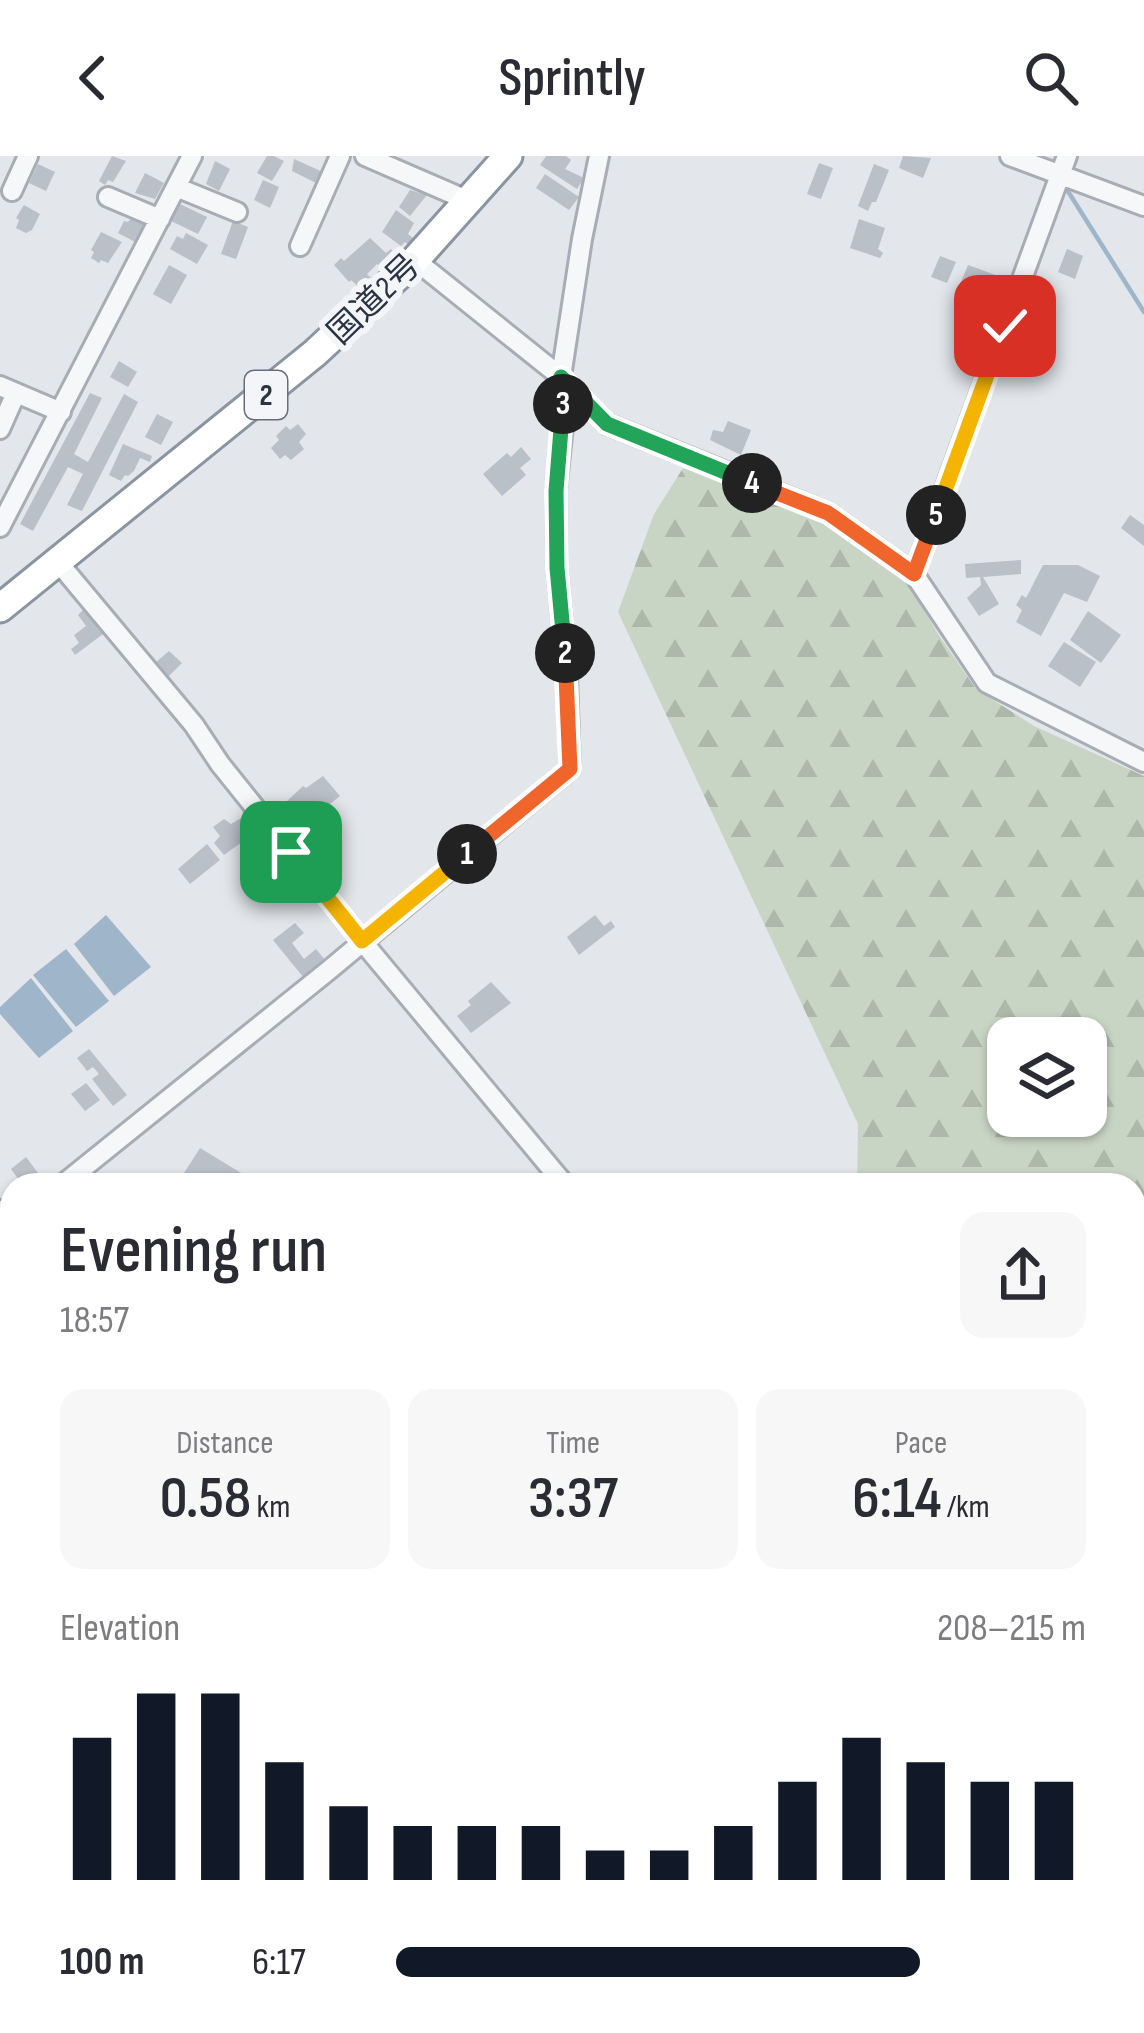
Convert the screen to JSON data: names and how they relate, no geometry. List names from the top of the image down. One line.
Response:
{"streets":{"highway":["国道2号","2"]},"page":{"header":"Sprintly","pins":["3","4","5","2","1"],"heading":["Evening run","18:57"],"stats":[["Distance","0.58 km"],["Time","3:37"],["Pace","6:14 /km"]],"chart":["Elevation","208–215 m"],"list":[{"name":"100 m","note":"6:17"}]}}
